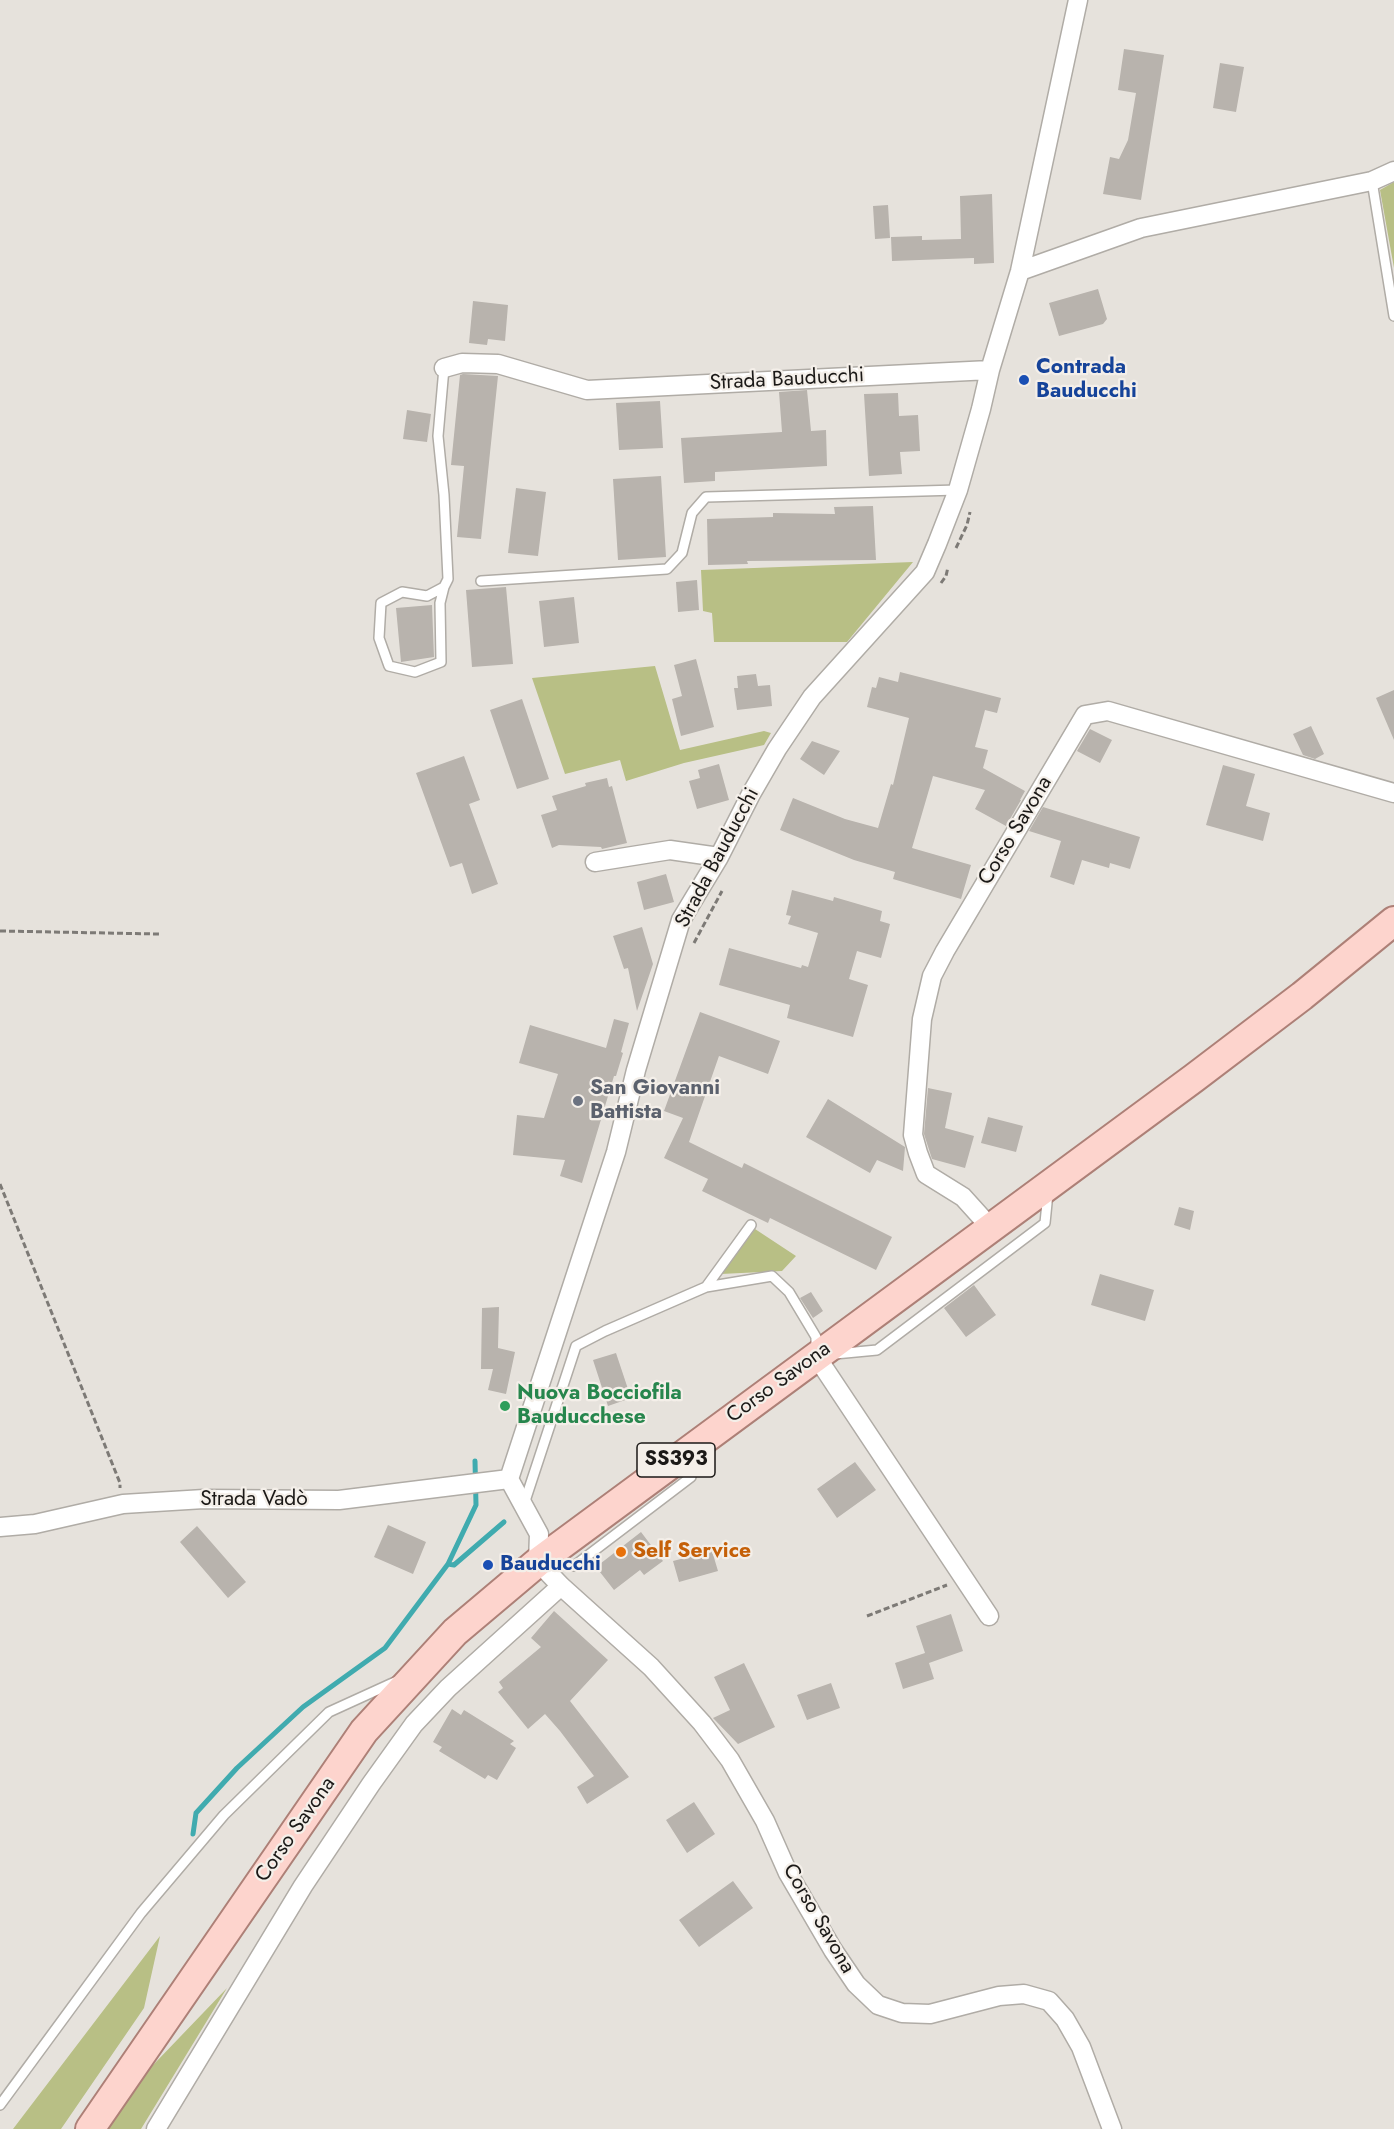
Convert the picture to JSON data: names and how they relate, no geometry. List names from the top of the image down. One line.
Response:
{"streets":{"main road":["Corso Savona","SS393"],"street":["Strada Bauducchi","Strada Vadò"]},"crossings":[["Strada Bauducchi","Strada Vadò"]],"places":["Contrada Bauducchi","San Giovanni Battista","Nuova Bocciofila Bauducchese","Self Service","Bauducchi"]}
